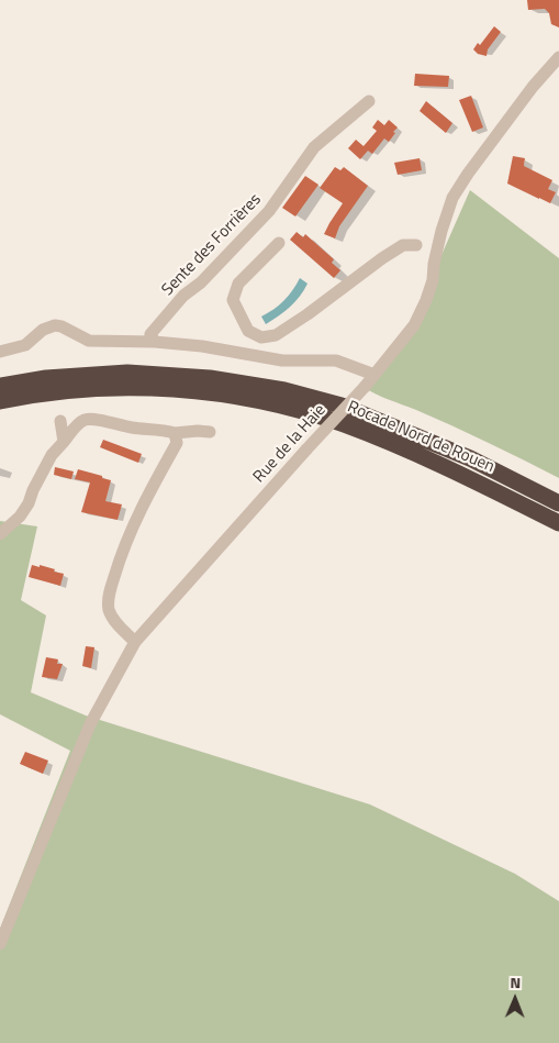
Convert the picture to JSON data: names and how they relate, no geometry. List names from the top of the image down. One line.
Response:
{"streets":{"highway":["Rocade Nord de Rouen"],"street":["Sente des Forrières","Rue de la Haie"]},"north":"top"}
